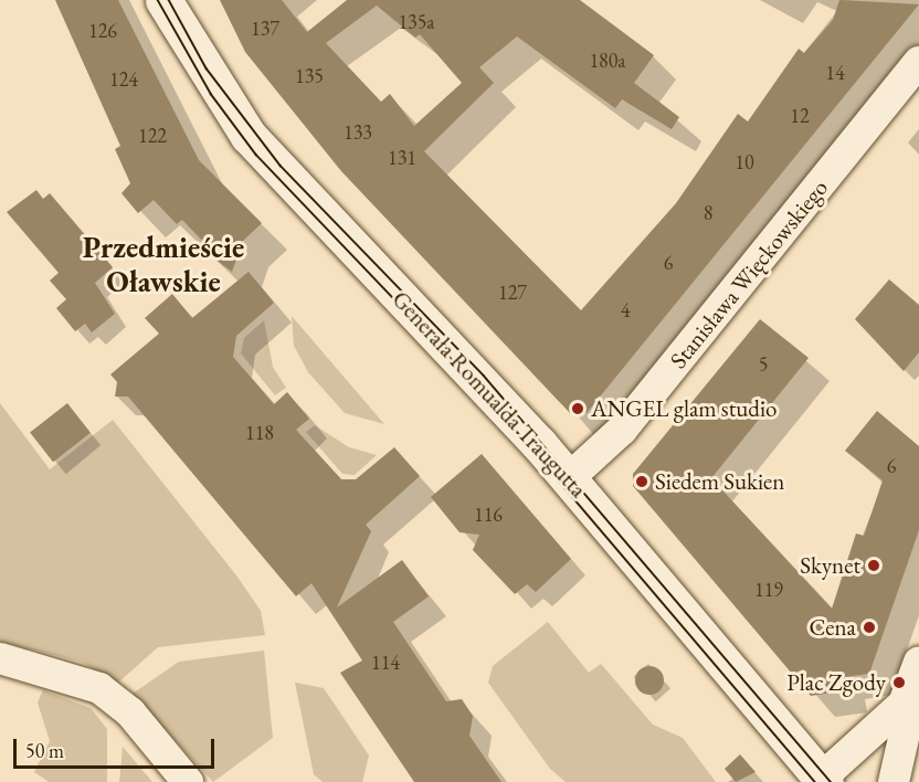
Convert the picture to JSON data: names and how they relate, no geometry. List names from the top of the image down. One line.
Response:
{"streets":{"main road":["Generała Romualda Traugutta"],"street":["Stanisława Więckowskiego"]},"crossings":[["Stanisława Więckowskiego","Generała Romualda Traugutta"]],"districts":["Przedmieście Oławskie"],"places":["ANGEL glam studio","Siedem Sukien","Skynet","Cena","Plac Zgody"],"house_numbers":["135a","137","126","180a","14","135","124","12","133","122","131","10","8","6","127","4","5","118","6","116","119","114"],"scale_bar":"50 m"}
